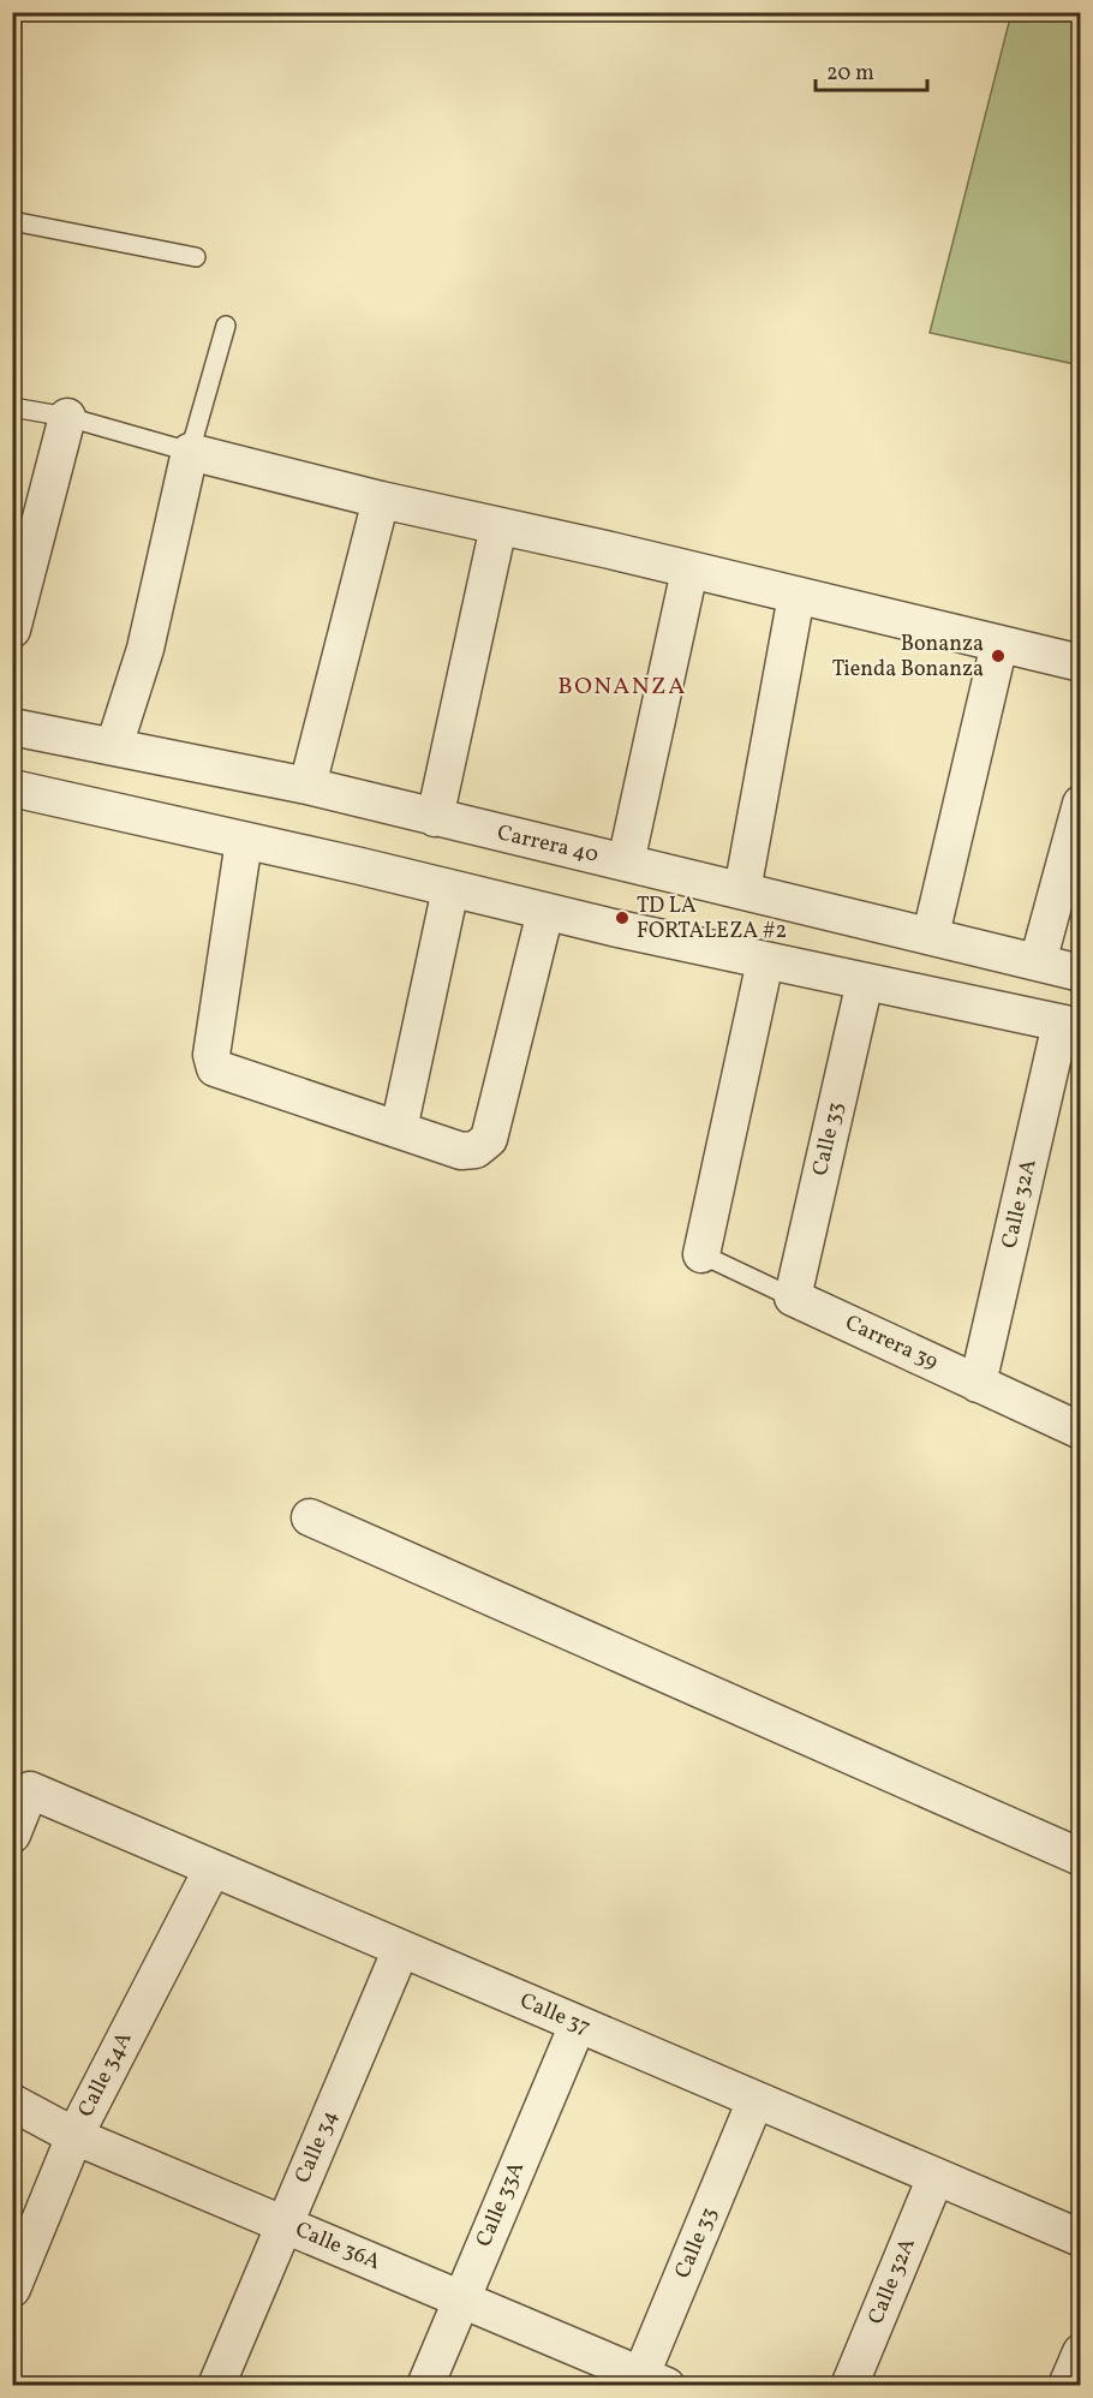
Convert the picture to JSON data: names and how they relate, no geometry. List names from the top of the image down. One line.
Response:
{"streets":{"street":["Carrera 40","Calle 33","Calle 32A","Carrera 39","Calle 37","Calle 34A","Calle 34","Calle 33A","Calle 36A"]},"crossings":[["Calle 33","Carrera 39"],["Calle 33","Calle 37"],["Calle 33","Calle 36A"],["Calle 32A","Carrera 39"],["Calle 32A","Calle 37"],["Calle 37","Calle 34A"],["Calle 37","Calle 34"],["Calle 37","Calle 33A"],["Calle 34A","Calle 36A"],["Calle 34","Calle 36A"],["Calle 33A","Calle 36A"]],"districts":["BONANZA"],"places":["Bonanza Tienda Bonanza","TD LA FORTALEZA #2"],"scale_bar":"20 m"}
